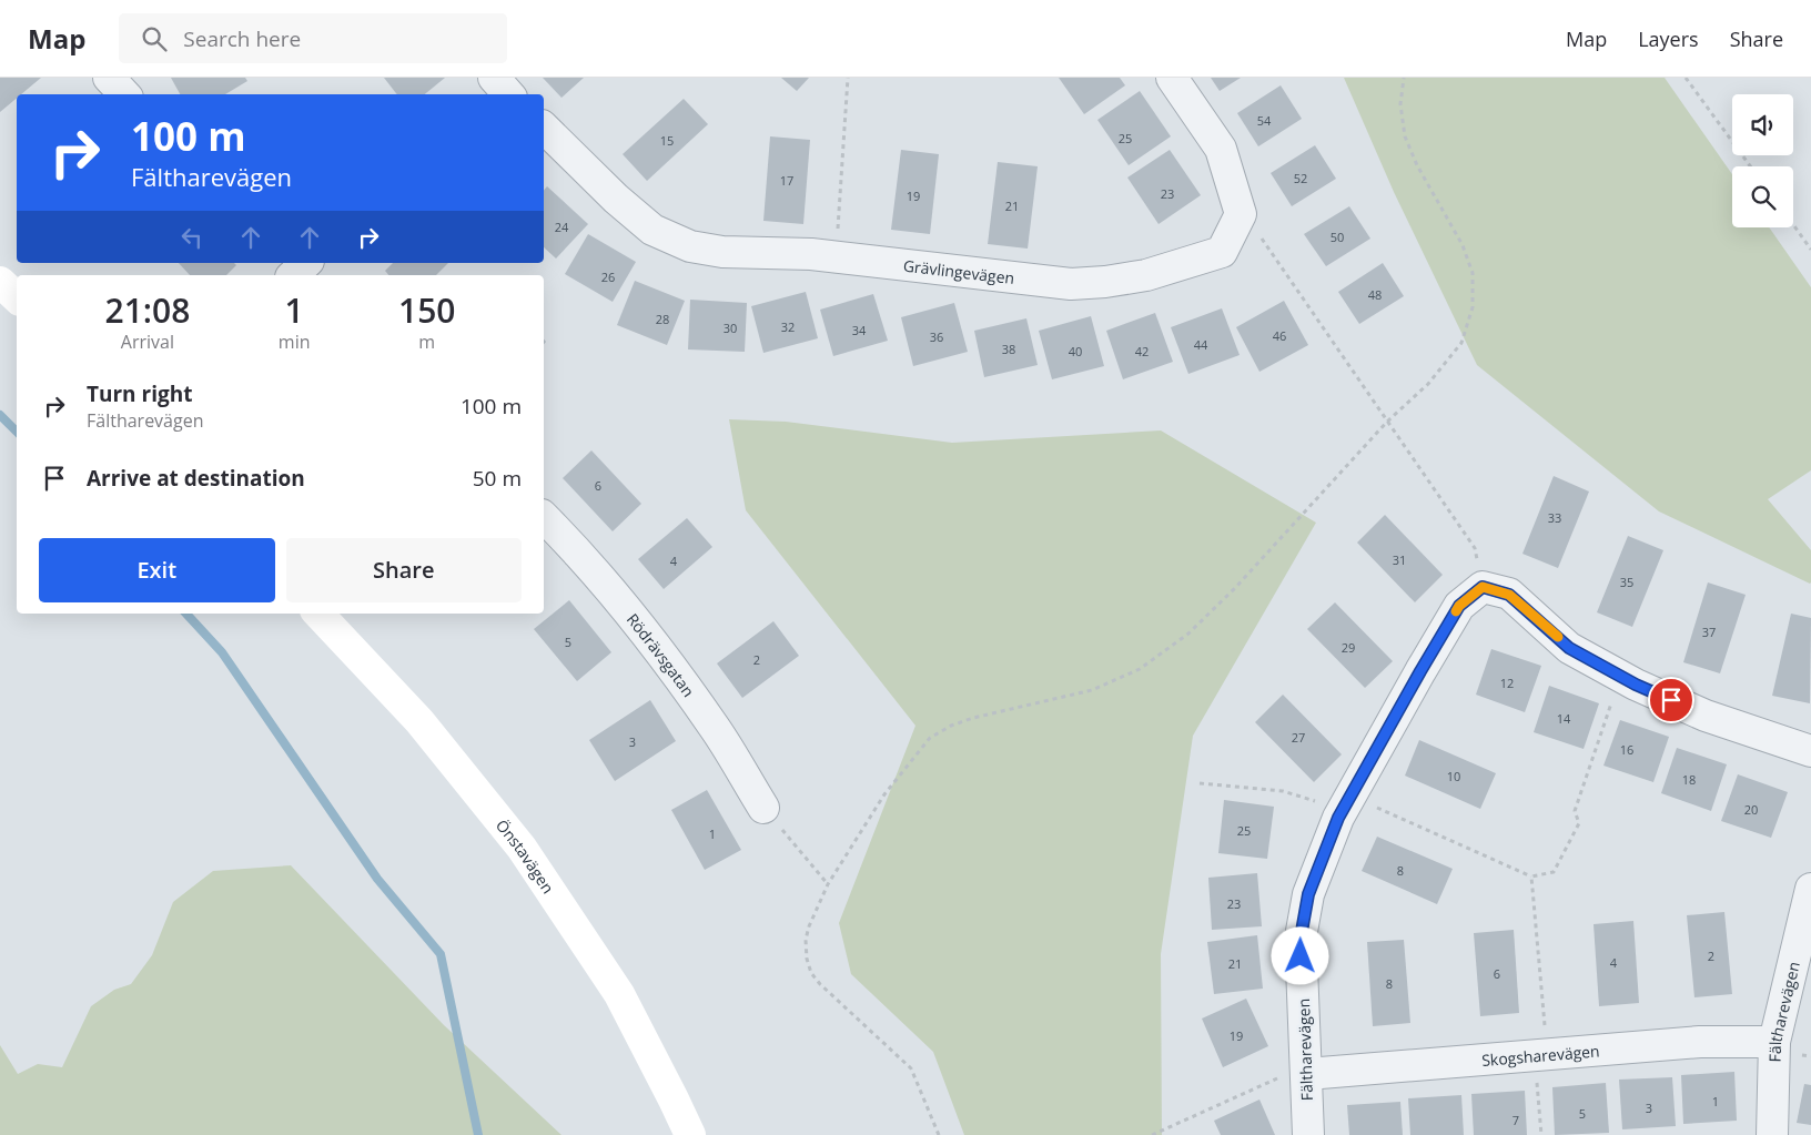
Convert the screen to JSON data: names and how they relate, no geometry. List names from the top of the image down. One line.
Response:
{"streets":{"street":["Grävlingevägen","Rödrävsgatan","Önstavägen","Fältharevägen","Skogsharevägen"]},"crossings":[["Fältharevägen","Skogsharevägen"]],"house_numbers":["54","25","15","52","17","23","19","21","24","50","26","48","28","32","30","34","46","36","44","38","40","42","6","33","31","4","35","37","5","29","2","12","14","27","3","16","10","18","20","25","1","8","23","2","4","21","6","8","19","1","3","5","7"],"page":{"header":"Map","search":"Search here","nav":["Map","Layers","Share"],"turn":["100 m","Fältharevägen"],"eta":["21:08","Arrival","1","min","150","m"],"list":[{"name":"Turn right","note":"Fältharevägen","value":"100 m"},{"name":"Arrive at destination","value":"50 m"}],"buttons":["Exit","Share"]}}
